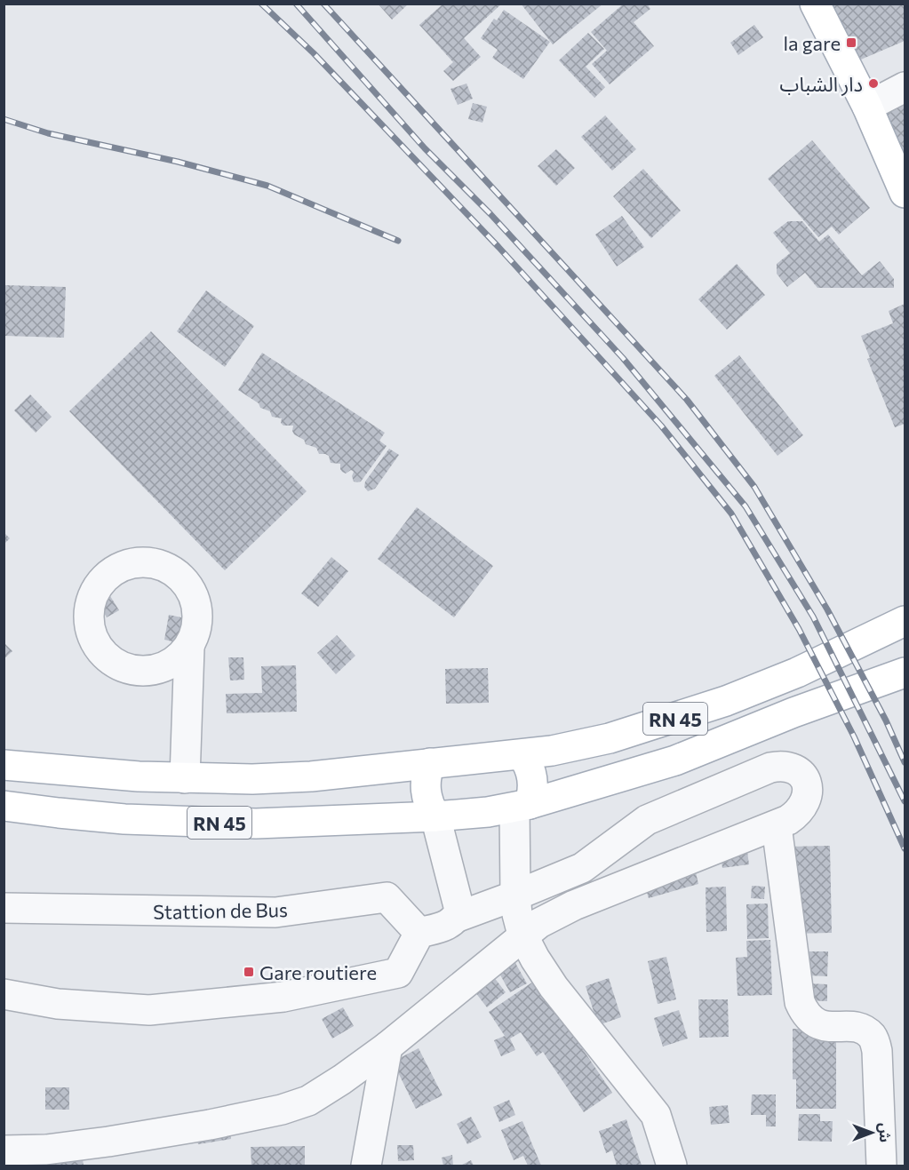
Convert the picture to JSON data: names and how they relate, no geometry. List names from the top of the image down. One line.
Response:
{"streets":{"main road":["RN 45"],"street":["Stattion de Bus"]},"places":{"transit":["la gare","Gare routiere"],"other":["دار الشباب"]},"north":"right"}
